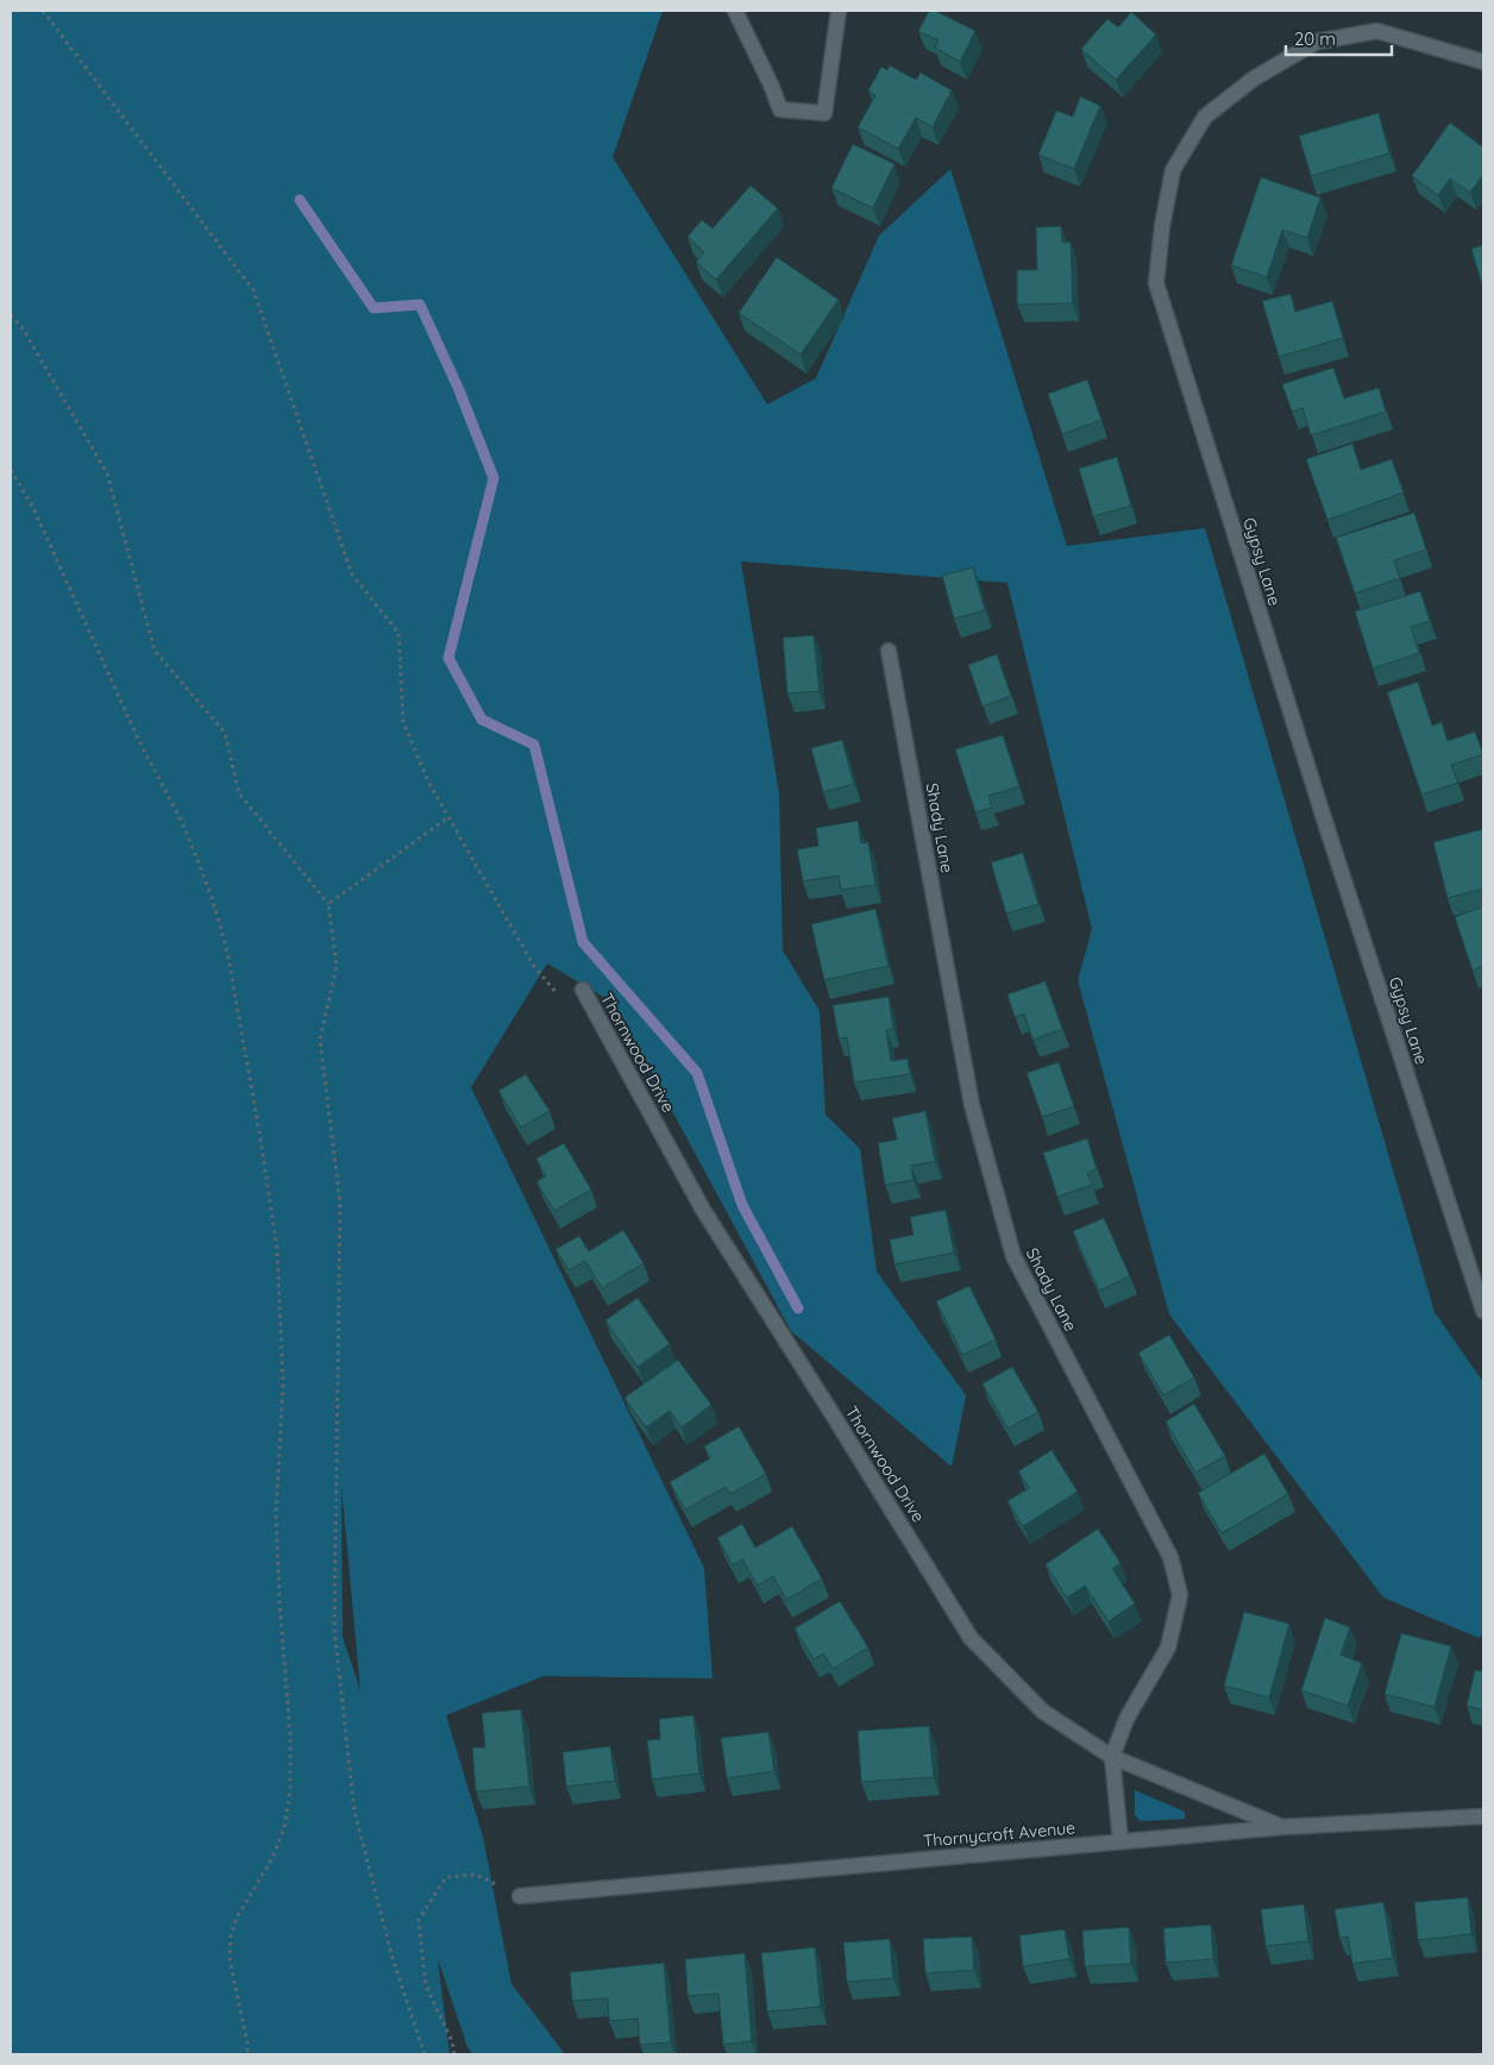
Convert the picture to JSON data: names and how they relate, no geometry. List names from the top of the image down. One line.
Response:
{"streets":{"street":["Gypsy Lane","Shady Lane","Thornwood Drive","Thornycroft Avenue"]},"crossings":[["Shady Lane","Thornwood Drive"],["Shady Lane","Thornycroft Avenue"],["Thornwood Drive","Thornycroft Avenue"]],"scale_bar":"20 m"}
